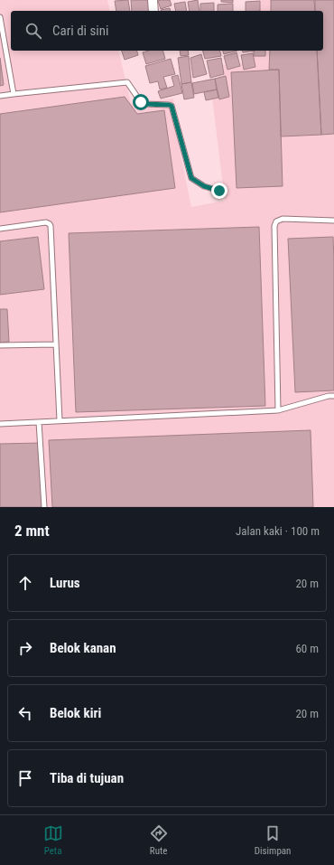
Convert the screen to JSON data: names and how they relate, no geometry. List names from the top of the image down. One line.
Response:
{"page":{"search":"Cari di sini","heading":["2 mnt","Jalan kaki · 100 m"],"list":[["Lurus","20 m"],["Belok kanan","60 m"],["Belok kiri","20 m"],"Tiba di tujuan"],"nav":["Peta","Rute","Disimpan"]}}
